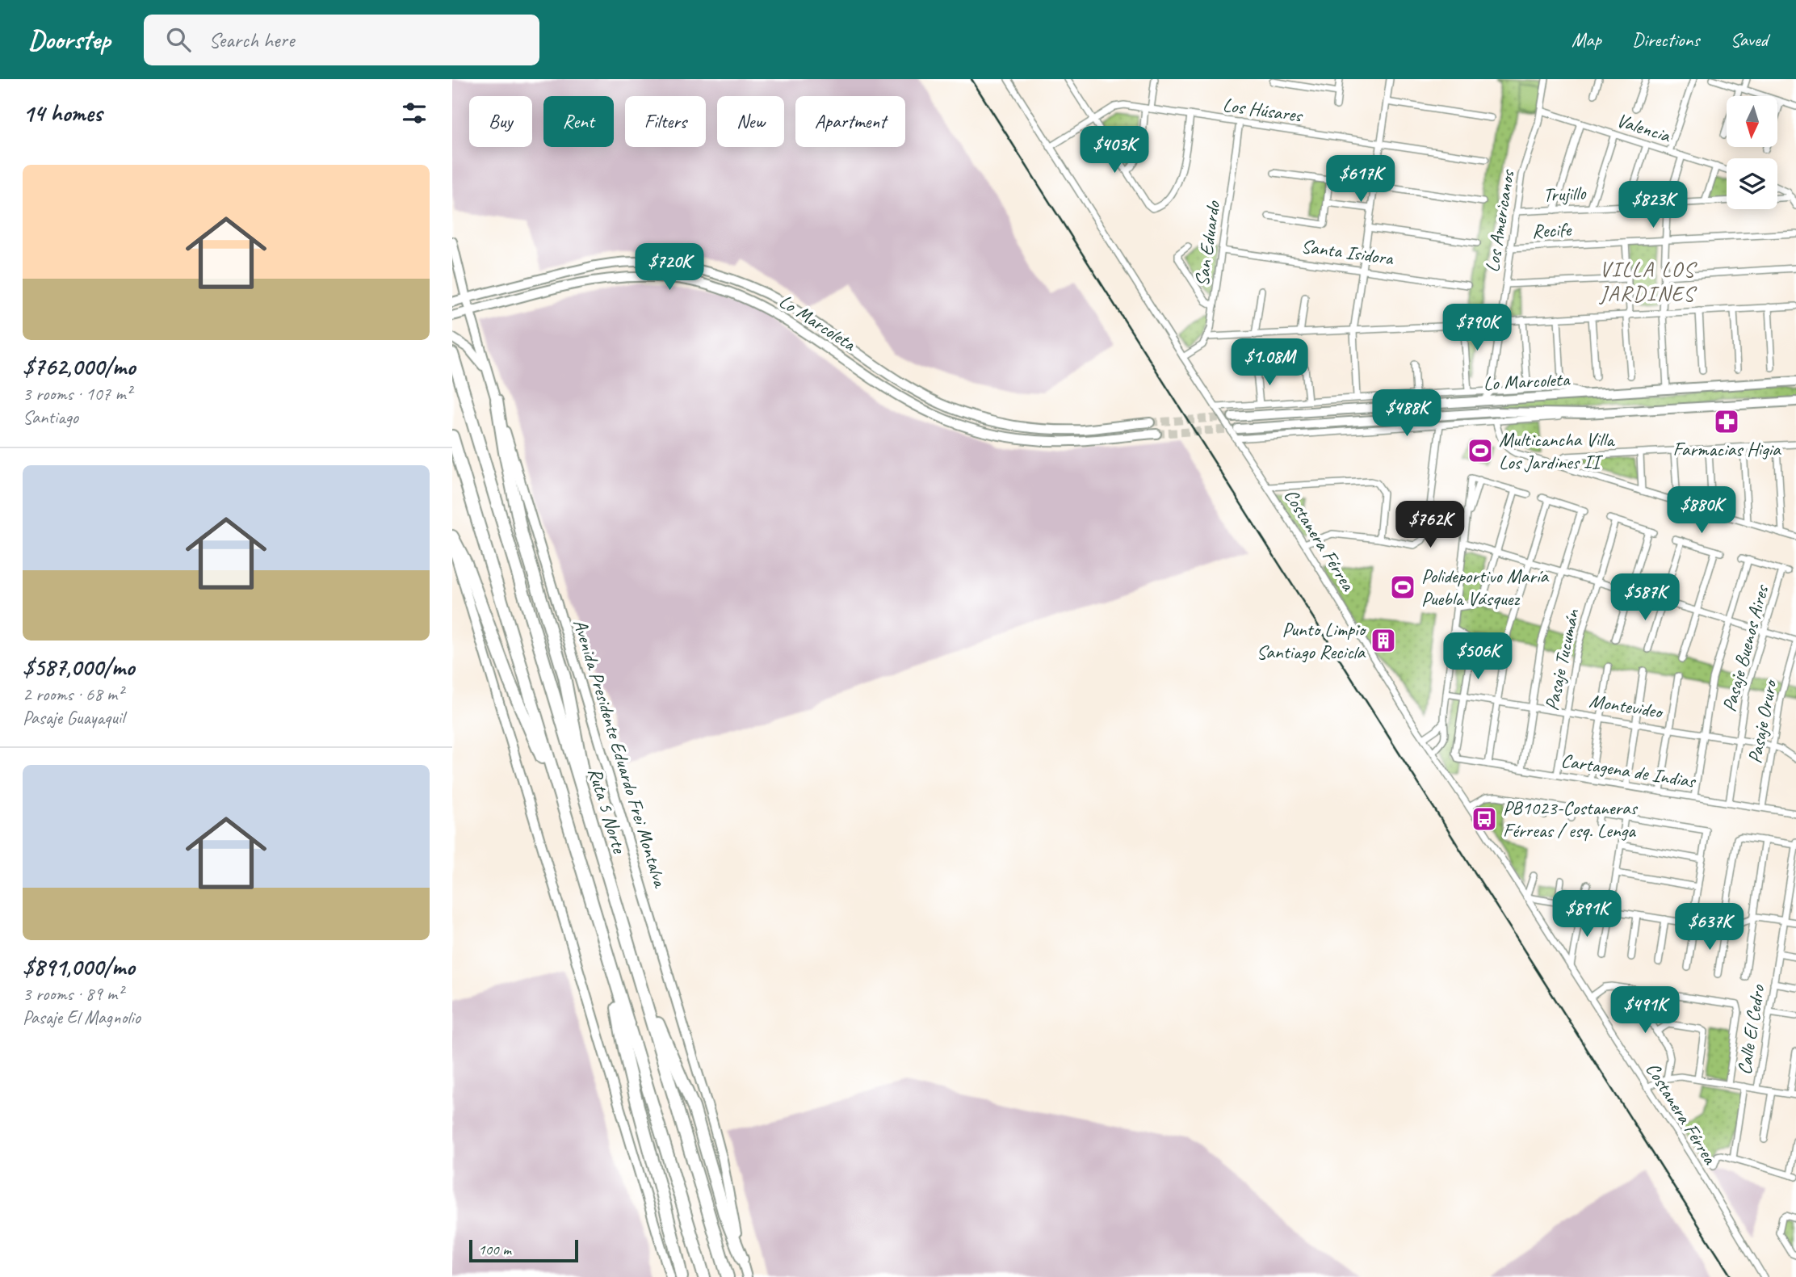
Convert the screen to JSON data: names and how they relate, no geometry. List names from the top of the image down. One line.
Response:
{"streets":{"highway":["Ruta 5 Norte"],"main road":["Lo Marcoleta","Avenida Presidente Eduardo Frei Montalva"],"street":["Los Húsares","Valencia","Trujillo","Los Americanos","Recife","San Eduardo","Santa Isidora","Costanera Férrea","Pasaje Buenos Aires","Pasaje Tucumán","Montevideo","Pasaje Oruro","Cartagena de Indias","Calle El Cedro"]},"crossings":[["Los Húsares","San Eduardo"],["Los Húsares","Costanera Férrea"],["Valencia","Los Americanos"],["Trujillo","Los Americanos"],["Los Americanos","Recife"],["Los Americanos","Lo Marcoleta"],["San Eduardo","Santa Isidora"],["Lo Marcoleta","Costanera Férrea"],["Lo Marcoleta","Avenida Presidente Eduardo Frei Montalva"],["Pasaje Buenos Aires","Montevideo"],["Pasaje Buenos Aires","Cartagena de Indias"],["Pasaje Tucumán","Montevideo"],["Pasaje Tucumán","Cartagena de Indias"],["Montevideo","Pasaje Oruro"],["Montevideo","Cartagena de Indias"],["Pasaje Oruro","Cartagena de Indias"]],"districts":["VILLA LOS JARDINES"],"places":{"pharmacy":["Farmacias Higia"],"sports":["Multicancha Villa Los Jardines II","Polideportivo María Puebla Vásquez"],"building":["Punto Limpio Santiago Recicla"],"bus stop":["PB1023-Costaneras Férreas / esq. Lenga"]},"scale_bar":"100 m","north":"bottom","page":{"header":"Doorstep","search":"Search here","nav":["Map","Directions","Saved"],"heading":"14 homes","chip":["Buy","Rent","Filters","New","Apartment"],"price":["$403K","$617K","$823K","$720K","$790K","$1.08M","$488K","$880K","$762K","$587K","$506K","$891K","$637K","$491K"],"list":[{"name":"$762,000/mo","note":"3 rooms · 107 m² · Santiago"},{"name":"$587,000/mo","note":"2 rooms · 68 m² · Pasaje Guayaquil"},{"name":"$891,000/mo","note":"3 rooms · 89 m² · Pasaje El Magnolio"}],"scale":"100 m"}}
